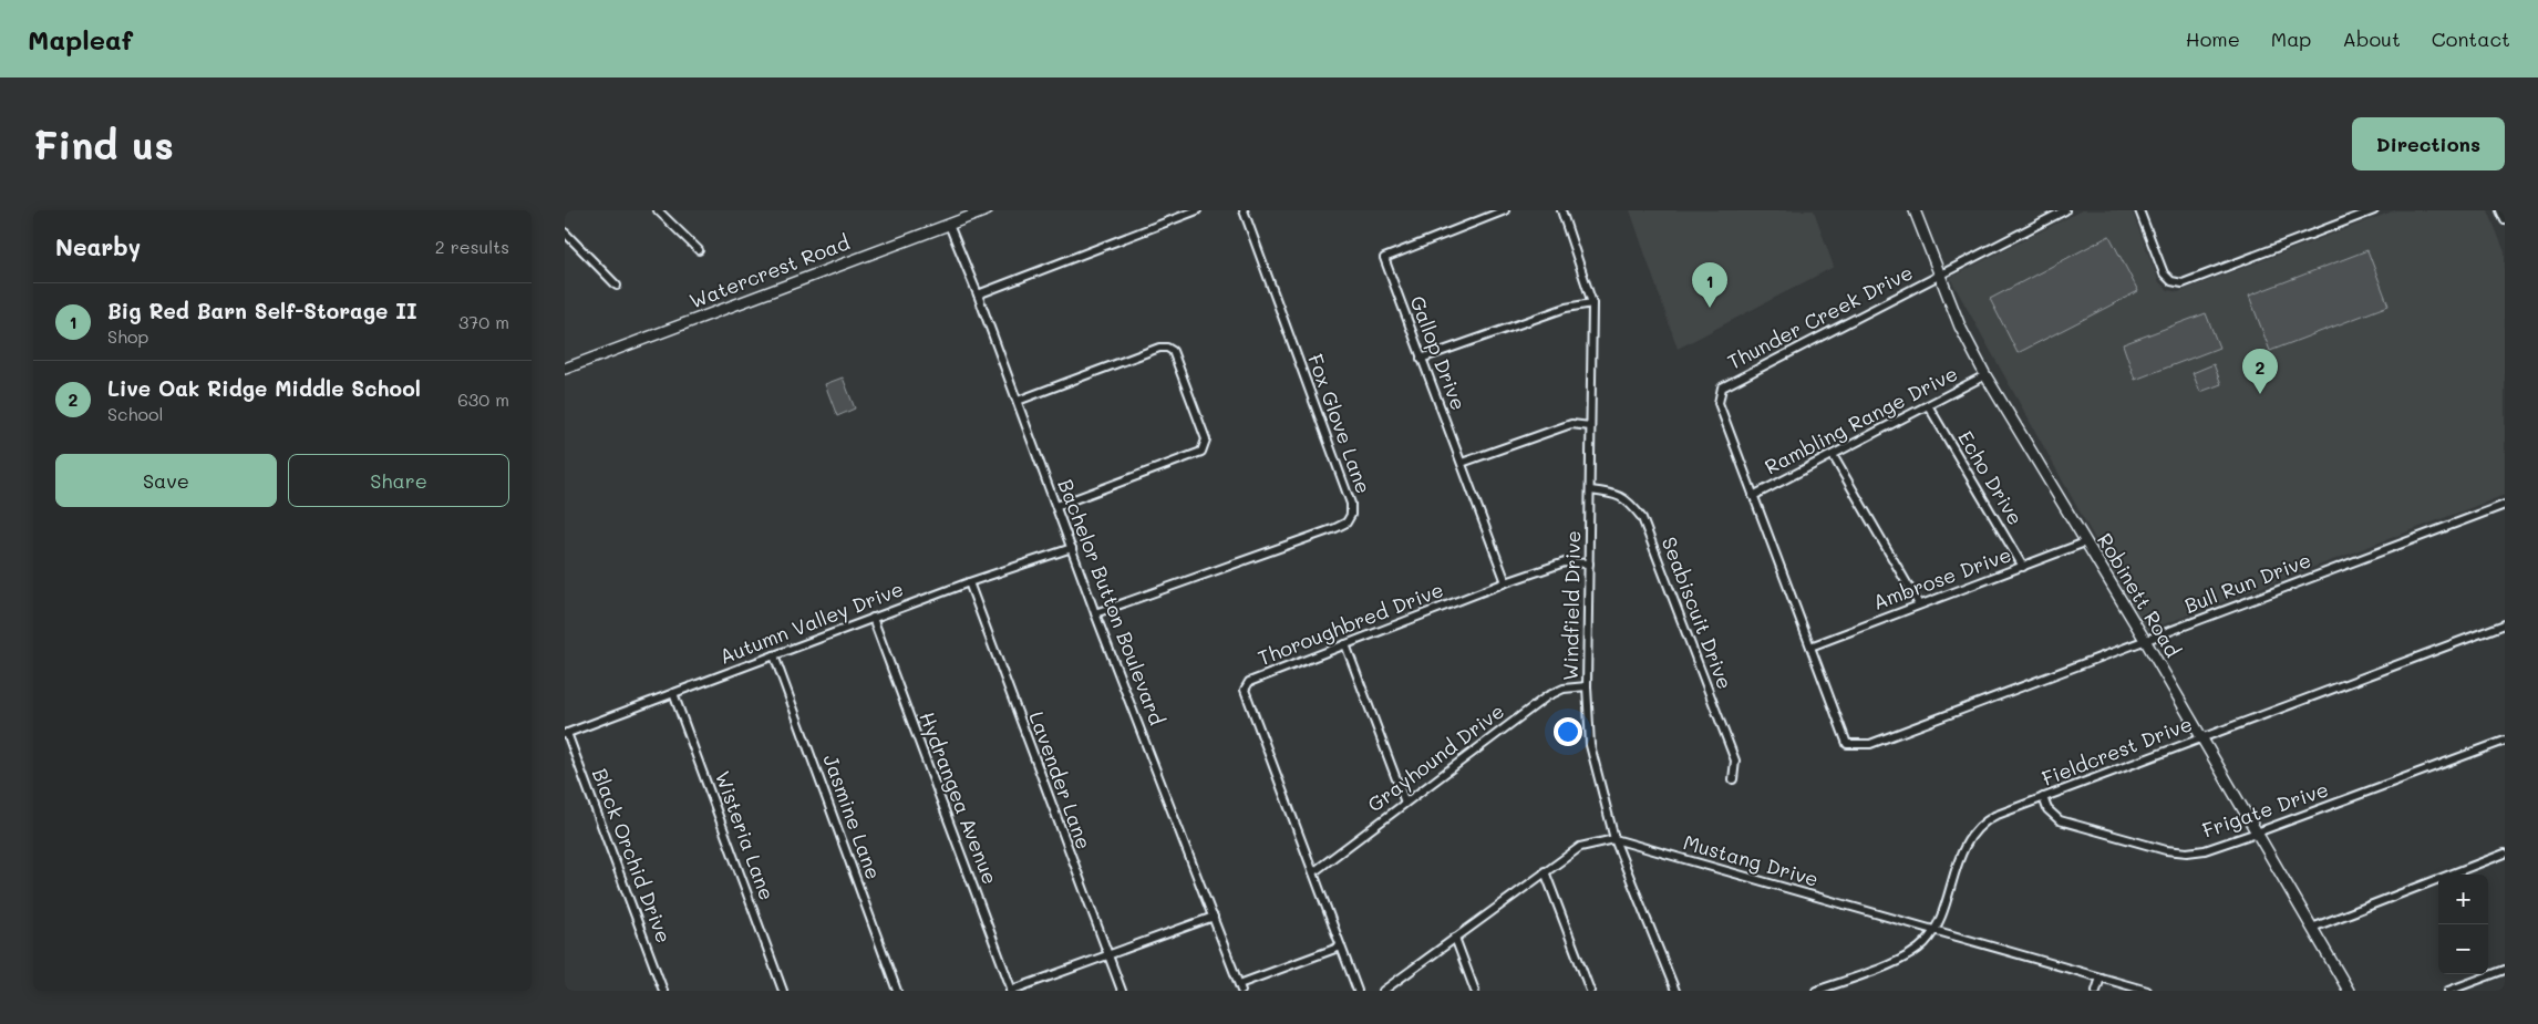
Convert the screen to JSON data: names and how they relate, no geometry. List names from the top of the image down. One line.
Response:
{"streets":{"street":["Watercrest Road","Thunder Creek Drive","Gallop Drive","Rambling Range Drive","Fox Glove Lane","Echo Drive","Ambrose Drive","Bull Run Drive","Robinett Road","Bachelor Button Boulevard","Windfield Drive","Seabiscuit Drive","Autumn Valley Drive","Thoroughbred Drive","Fieldcrest Drive","Grayhound Drive","Lavender Lane","Hydrangea Avenue","Frigate Drive","Jasmine Lane","Wisteria Lane","Black Orchid Drive","Mustang Drive"]},"crossings":[["Watercrest Road","Bachelor Button Boulevard"],["Thunder Creek Drive","Rambling Range Drive"],["Thunder Creek Drive","Ambrose Drive"],["Thunder Creek Drive","Bull Run Drive"],["Thunder Creek Drive","Robinett Road"],["Gallop Drive","Thoroughbred Drive"],["Rambling Range Drive","Echo Drive"],["Rambling Range Drive","Robinett Road"],["Fox Glove Lane","Bachelor Button Boulevard"],["Echo Drive","Ambrose Drive"],["Ambrose Drive","Robinett Road"],["Bull Run Drive","Robinett Road"],["Robinett Road","Fieldcrest Drive"],["Robinett Road","Frigate Drive"],["Bachelor Button Boulevard","Autumn Valley Drive"],["Windfield Drive","Seabiscuit Drive"],["Windfield Drive","Thoroughbred Drive"],["Windfield Drive","Grayhound Drive"],["Windfield Drive","Mustang Drive"],["Autumn Valley Drive","Lavender Lane"],["Autumn Valley Drive","Hydrangea Avenue"],["Autumn Valley Drive","Jasmine Lane"],["Autumn Valley Drive","Wisteria Lane"],["Autumn Valley Drive","Black Orchid Drive"],["Thoroughbred Drive","Grayhound Drive"],["Fieldcrest Drive","Frigate Drive"],["Fieldcrest Drive","Mustang Drive"]],"page":{"header":"Mapleaf","nav":["Home","Map","About","Contact"],"buttons":["Directions",["Save","Share"]],"title":"Find us","heading":["Nearby","2 results"],"pins":["1","2"],"list":[{"mark":"1","name":"Big Red Barn Self-Storage II","note":"Shop","value":"370 m"},{"mark":"2","name":"Live Oak Ridge Middle School","note":"School","value":"630 m"}],"map_buttons":["+","−"]}}
